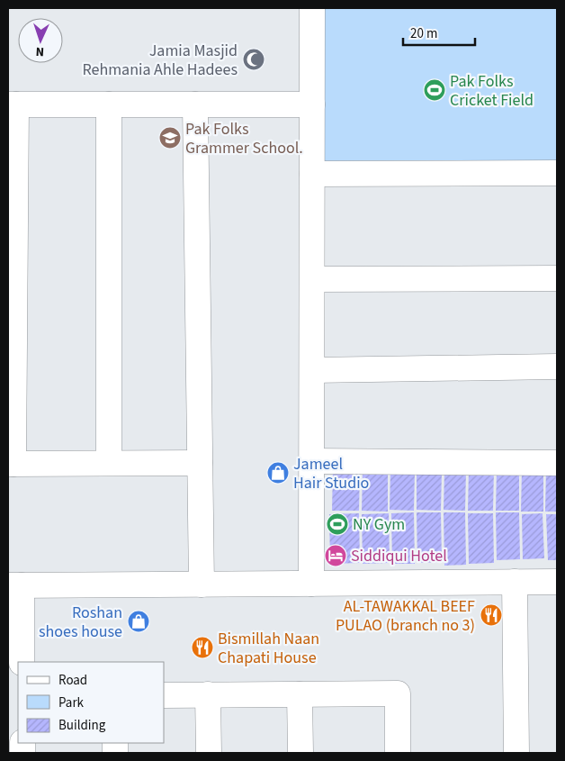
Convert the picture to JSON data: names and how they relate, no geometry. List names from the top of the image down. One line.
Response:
{"places":{"mosque":["Jamia Masjid Rehmania Ahle Hadees"],"sports":["Pak Folks Cricket Field","NY Gym"],"school or university":["Pak Folks Grammer School."],"shop":["Jameel Hair Studio","Roshan shoes house"],"hotel":["Siddiqui Hotel"],"restaurant":["AL-TAWAKKAL BEEF PULAO (branch no 3)","Bismillah Naan Chapati House"]},"legend":["Road","Park","Building"],"scale_bar":"20 m","north":"bottom"}
